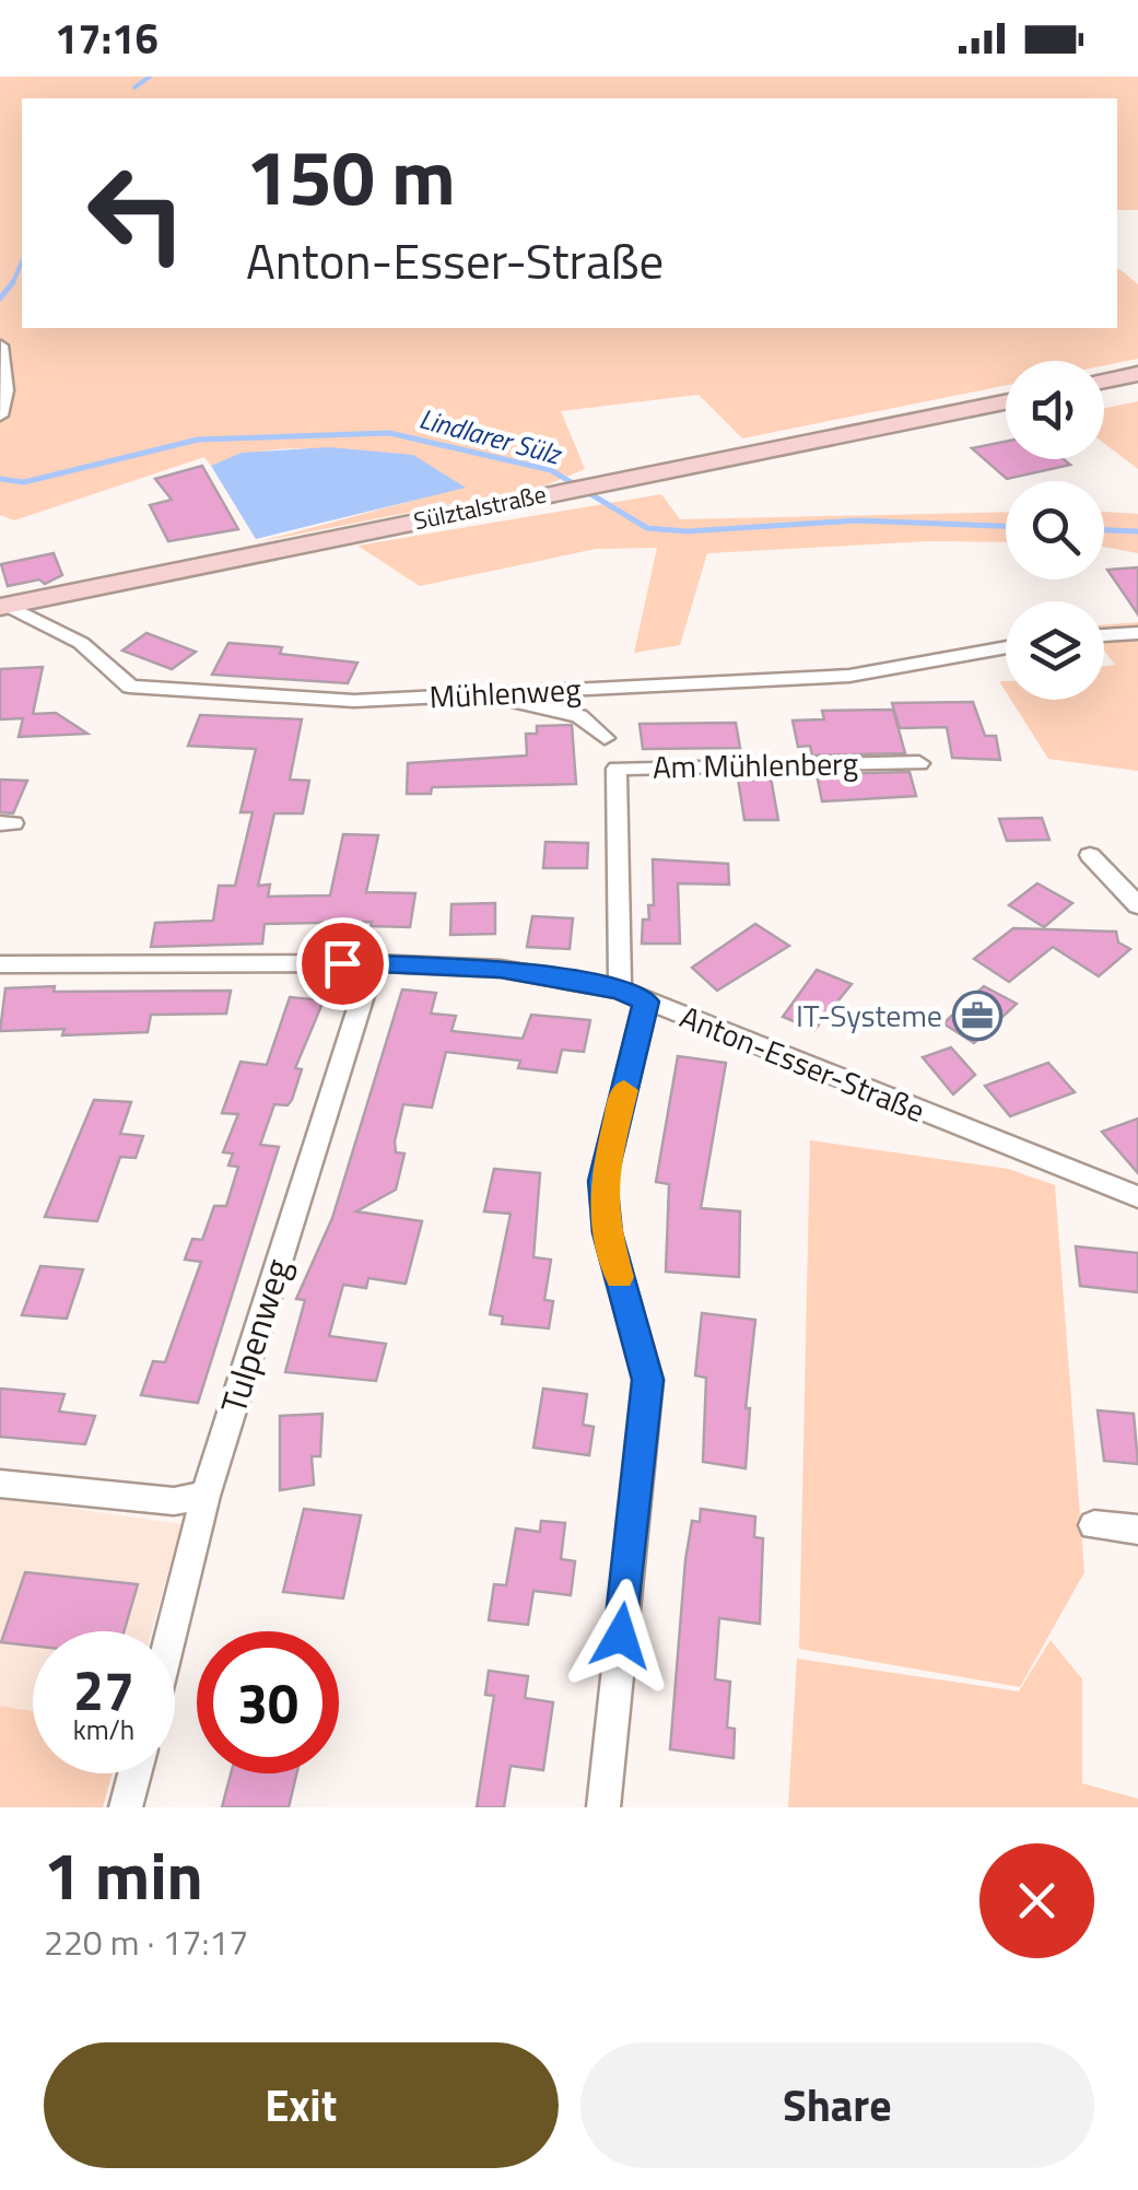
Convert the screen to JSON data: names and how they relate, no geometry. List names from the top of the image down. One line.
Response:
{"streets":{"main road":["Sülztalstraße"],"street":["Mühlenweg","Am Mühlenberg","Anton-Esser-Straße","Tulpenweg"]},"crossings":[["Sülztalstraße","Mühlenweg"],["Am Mühlenberg","Anton-Esser-Straße"],["Anton-Esser-Straße","Tulpenweg"]],"water":["Lindlarer Sülz"],"places":{"office":["IT-Systeme"]},"page":{"status":"17:16","turn":["150 m","Anton-Esser-Straße"],"speed":"27 km/h","limit":"30","heading":["1 min","220 m · 17:17"],"buttons":["Exit","Share"]}}
